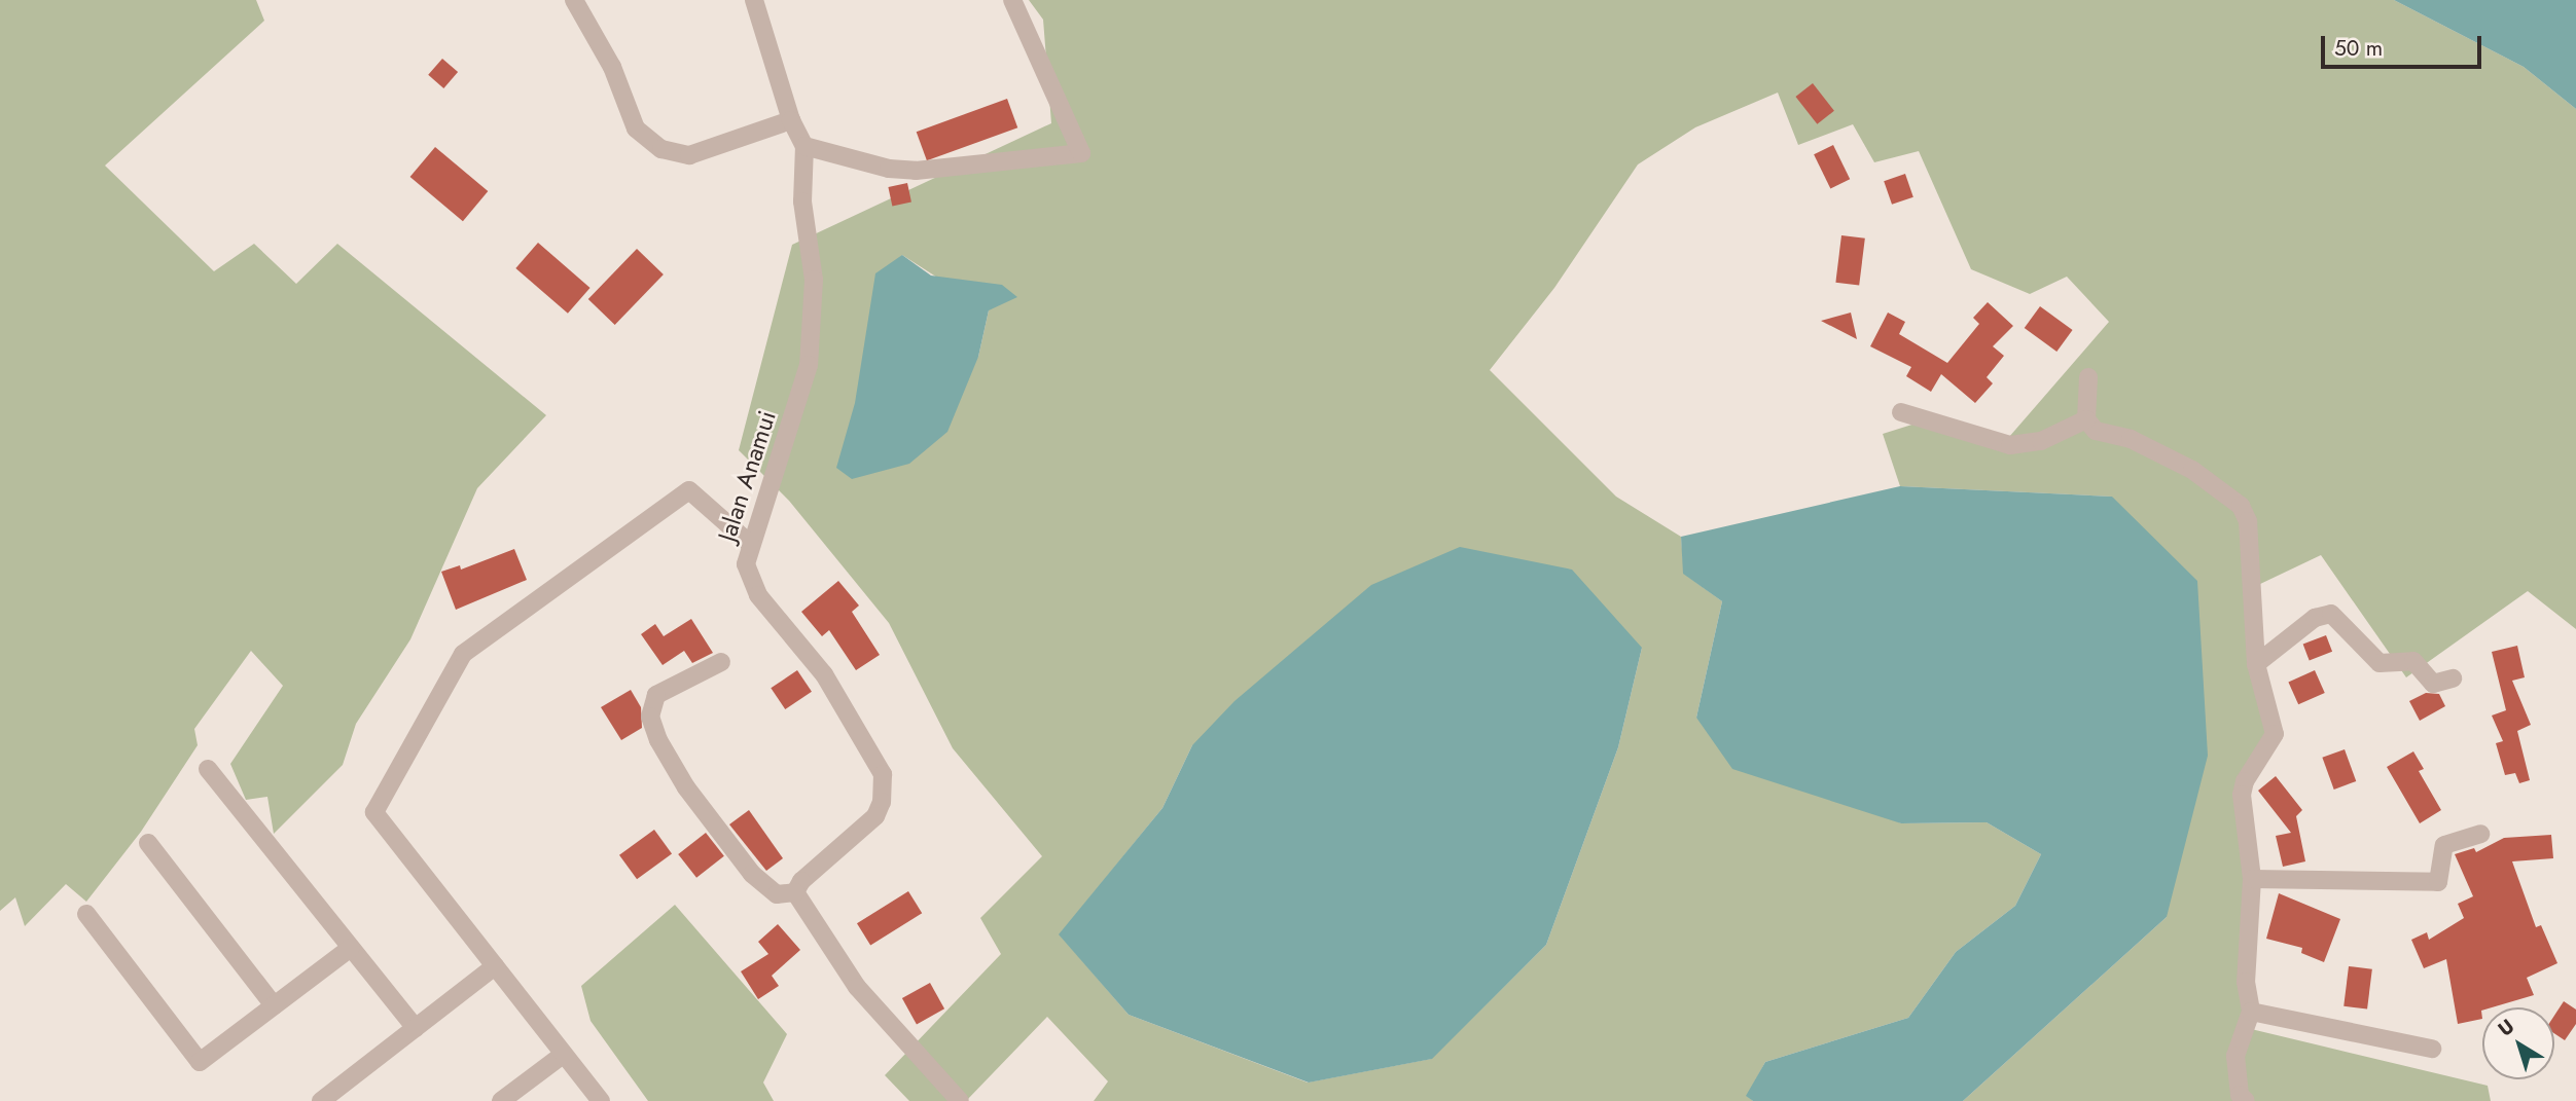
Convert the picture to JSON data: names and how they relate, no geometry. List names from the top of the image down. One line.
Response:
{"streets":{"street":["Jalan Anamui"]},"scale_bar":"50 m","north":"top left"}
